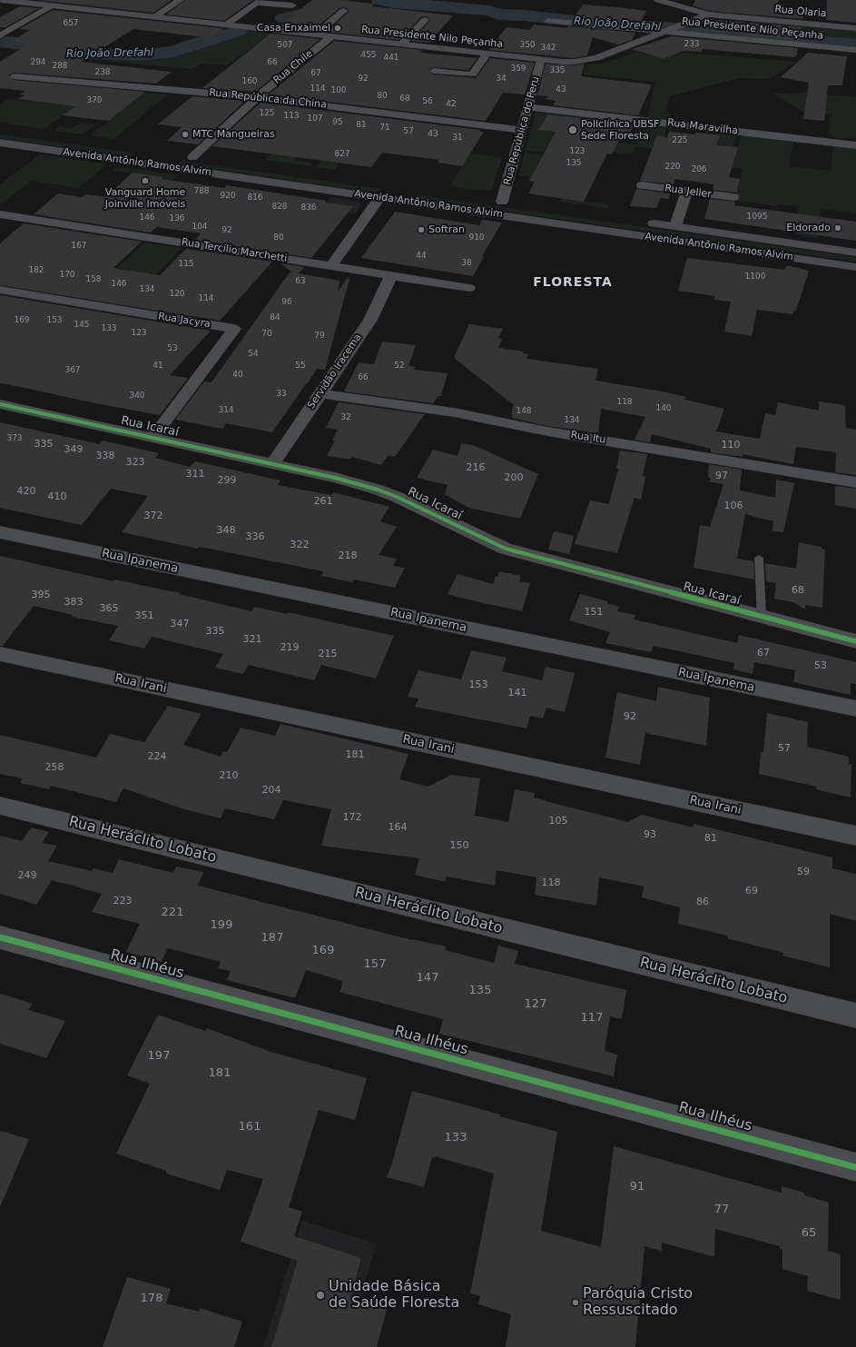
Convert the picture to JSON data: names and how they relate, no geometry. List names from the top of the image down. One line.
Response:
{"streets":{"street":["Rua Olaria","Rua Presidente Nilo Peçanha","Rua Chile","Rua República da China","Rua Maravilha","Rua República do Peru","Avenida Antônio Ramos Alvim","Rua Jeller","Rua Tercílio Marchetti","Rua Jacyra","Servidão Iracema","Rua Icaraí","Rua Itu","Rua Ipanema","Rua Irani","Rua Heráclito Lobato","Rua Ilhéus"]},"crossings":[["Rua Presidente Nilo Peçanha","Rua Chile"],["Rua Presidente Nilo Peçanha","Rua República do Peru"],["Rua Chile","Rua República da China"],["Rua Chile","Avenida Antônio Ramos Alvim"],["Rua República da China","Rua República do Peru"],["Rua Maravilha","Rua República do Peru"],["Rua República do Peru","Avenida Antônio Ramos Alvim"],["Rua Tercílio Marchetti","Servidão Iracema"],["Rua Jacyra","Rua Icaraí"],["Servidão Iracema","Rua Icaraí"],["Servidão Iracema","Rua Itu"]],"districts":["FLORESTA"],"water":["Rio João Drefahl"],"places":["Casa Enxaimel","Policlínica UBSF Sede Floresta","MTC Mangueiras","Vanguard Home Joinville Imóveis","Eldorado","Softran","Unidade Básica de Saúde Floresta","Paróquia Cristo Ressuscitado"],"house_numbers":["657","233","507","350","342","455","441","294","66","288","359","335","238","67","92","34","160","114","43","100","80","68","370","56","42","125","113","107","95","81","71","57","43","31","225","123","827","135","220","206","788","920","816","828","836","1095","146","136","104","92","80","910","167","44","38","115","182","170","1100","158","63","146","134","120","114","96","84","169","153","145","133","123","70","79","53","54","41","55","52","367","40","66","33","340","118","140","314","148","32","134","373","335","110","349","338","323","216","311","97","200","299","420","410","261","106","372","348","336","322","218","68","395","383","365","151","351","347","335","321","219","67","215","53","153","141","92","57","181","224","258","210","204","172","105","164","93","81","150","59","249","118","69","223","86","221","199","187","169","157","147","135","127","117","197","181","161","133","91","77","65","178"]}
